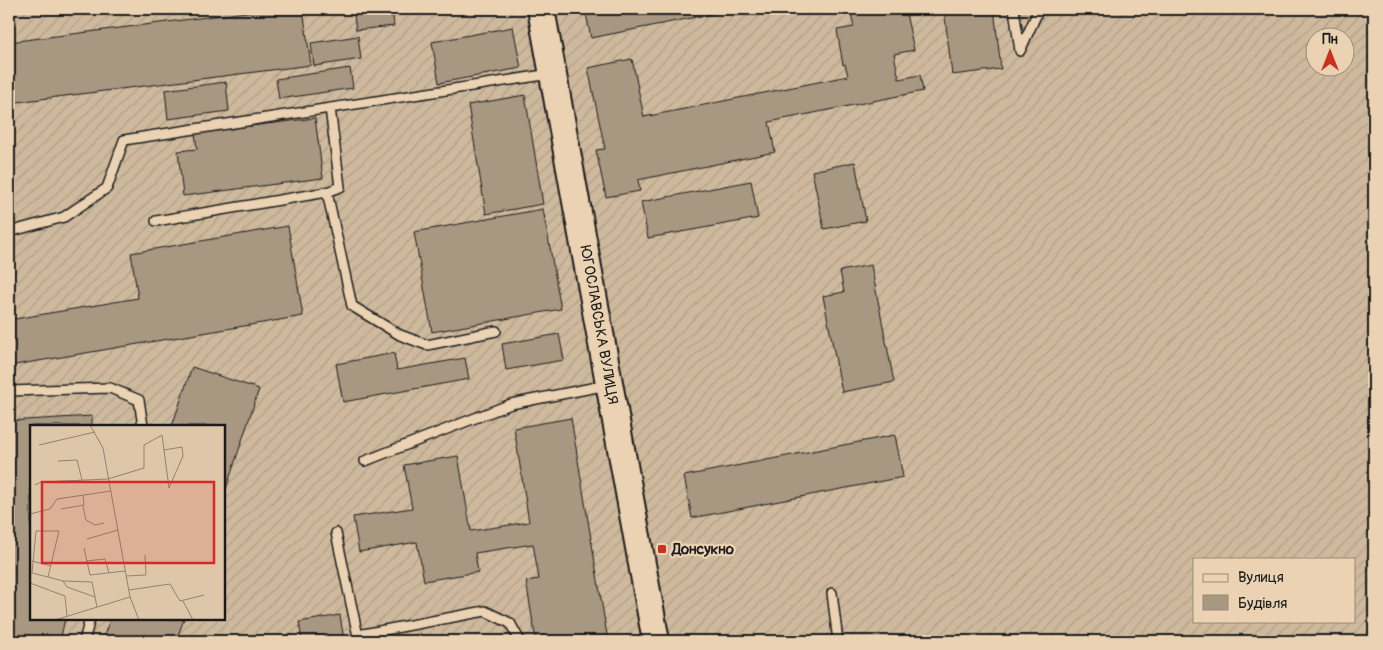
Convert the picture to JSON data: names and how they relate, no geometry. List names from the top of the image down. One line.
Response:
{"streets":{"main road":["ЮГОСЛАВСЬКА ВУЛИЦЯ"]},"places":{"transit":["Донсукно"]},"legend":["Вулиця","Будівля"],"north":"top"}
